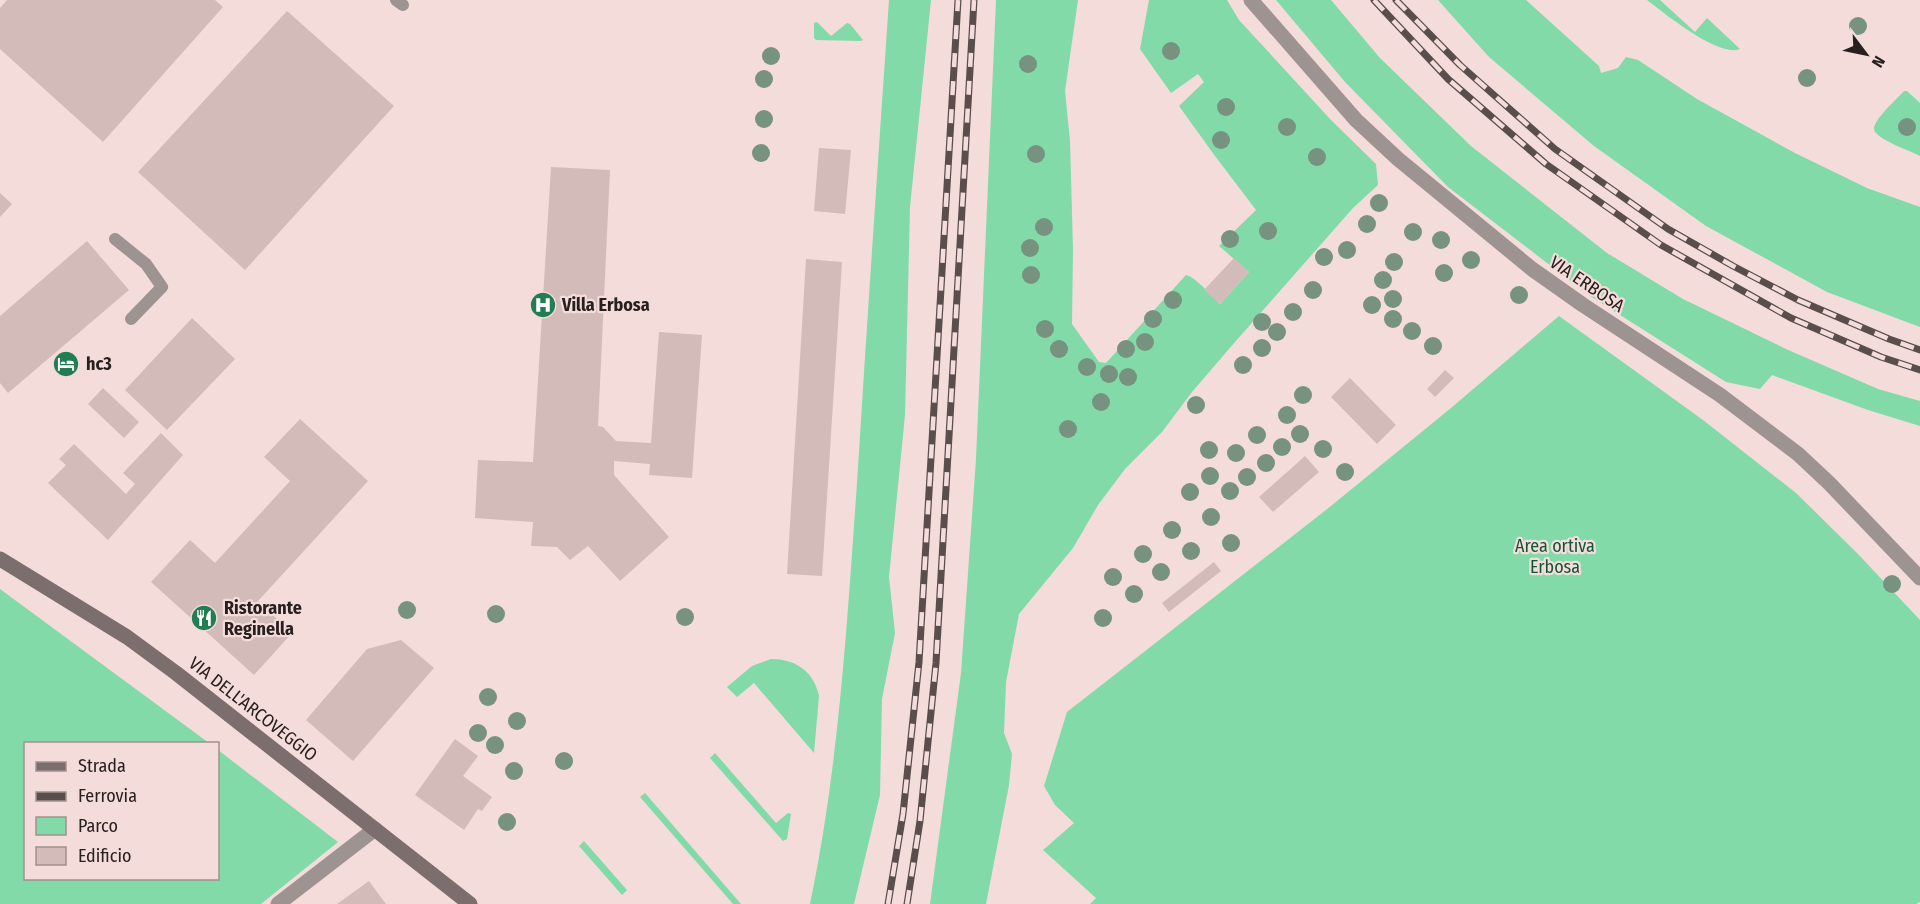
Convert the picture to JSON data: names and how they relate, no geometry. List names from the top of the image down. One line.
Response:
{"streets":{"street":["VIA ERBOSA","VIA DELL'ARCOVEGGIO"]},"parks":["Area ortiva Erbosa"],"places":{"hospital":["Villa Erbosa"],"hotel":["hc3"],"restaurant":["Ristorante Reginella"]},"legend":["Strada","Ferrovia","Parco","Edificio"],"north":"bottom right"}
